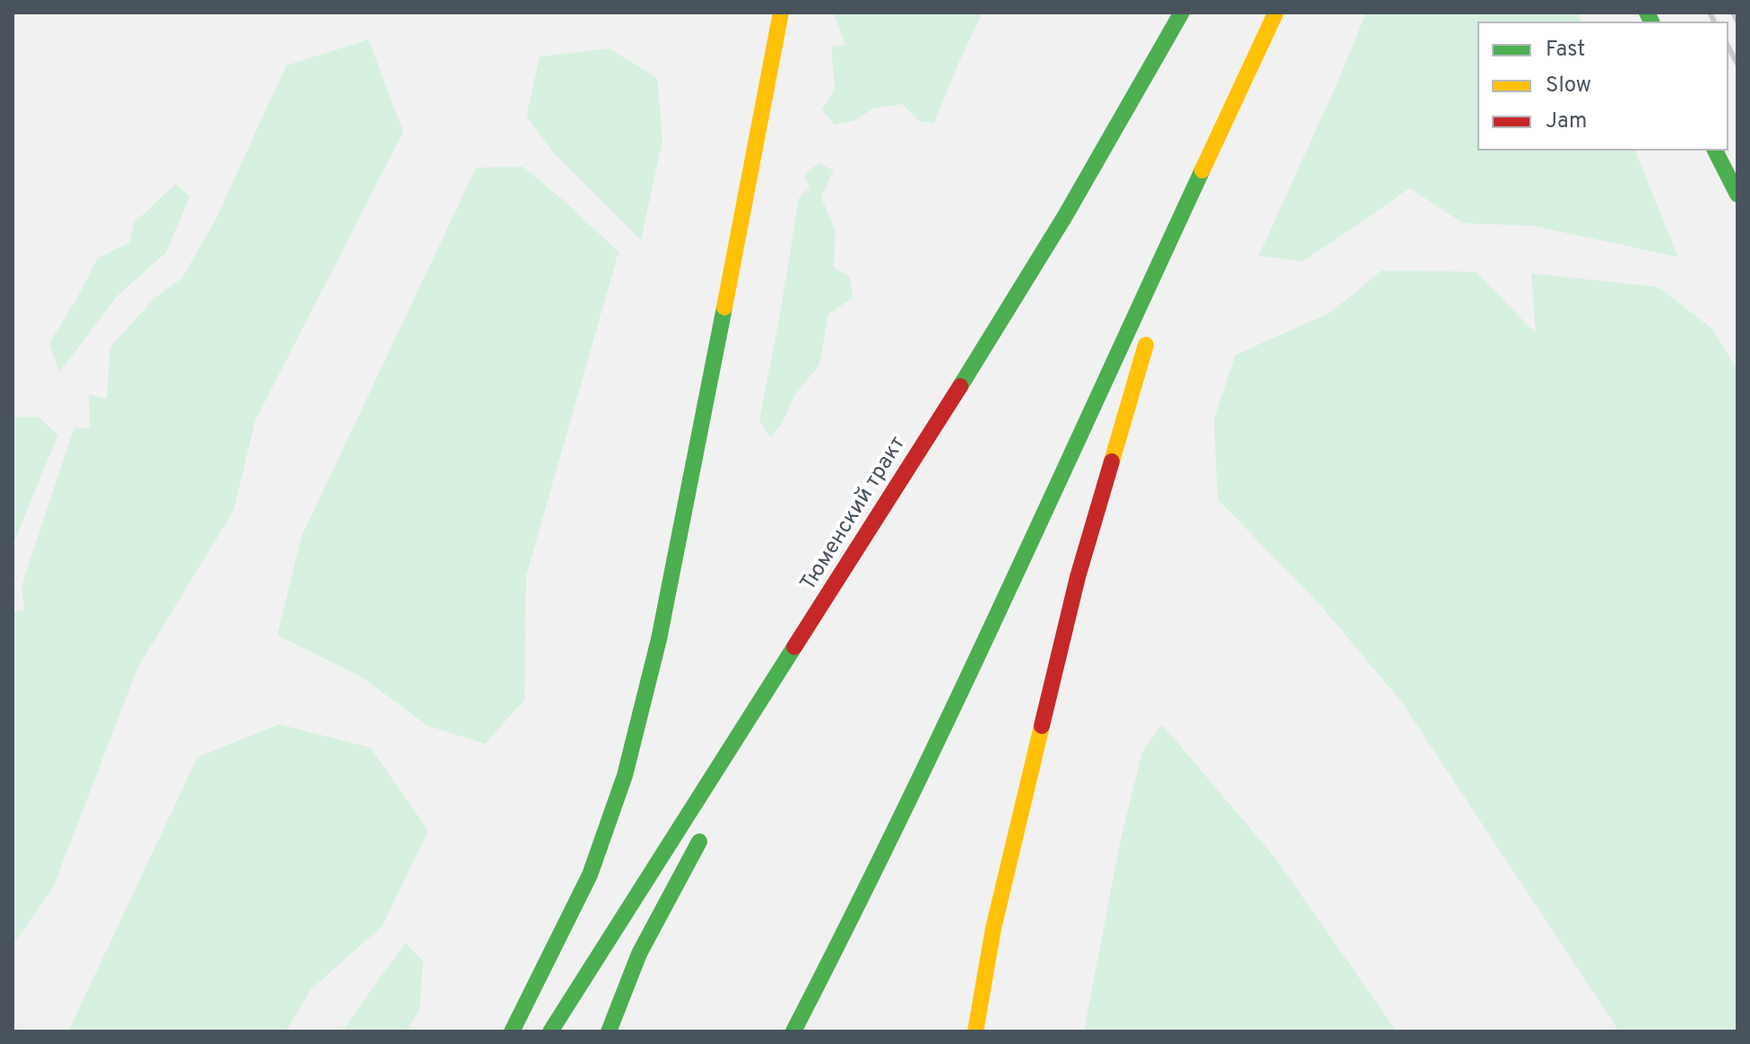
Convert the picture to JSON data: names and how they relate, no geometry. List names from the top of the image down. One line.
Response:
{"streets":{"main road":["Тюменский тракт"]},"legend":["Fast","Slow","Jam"]}
